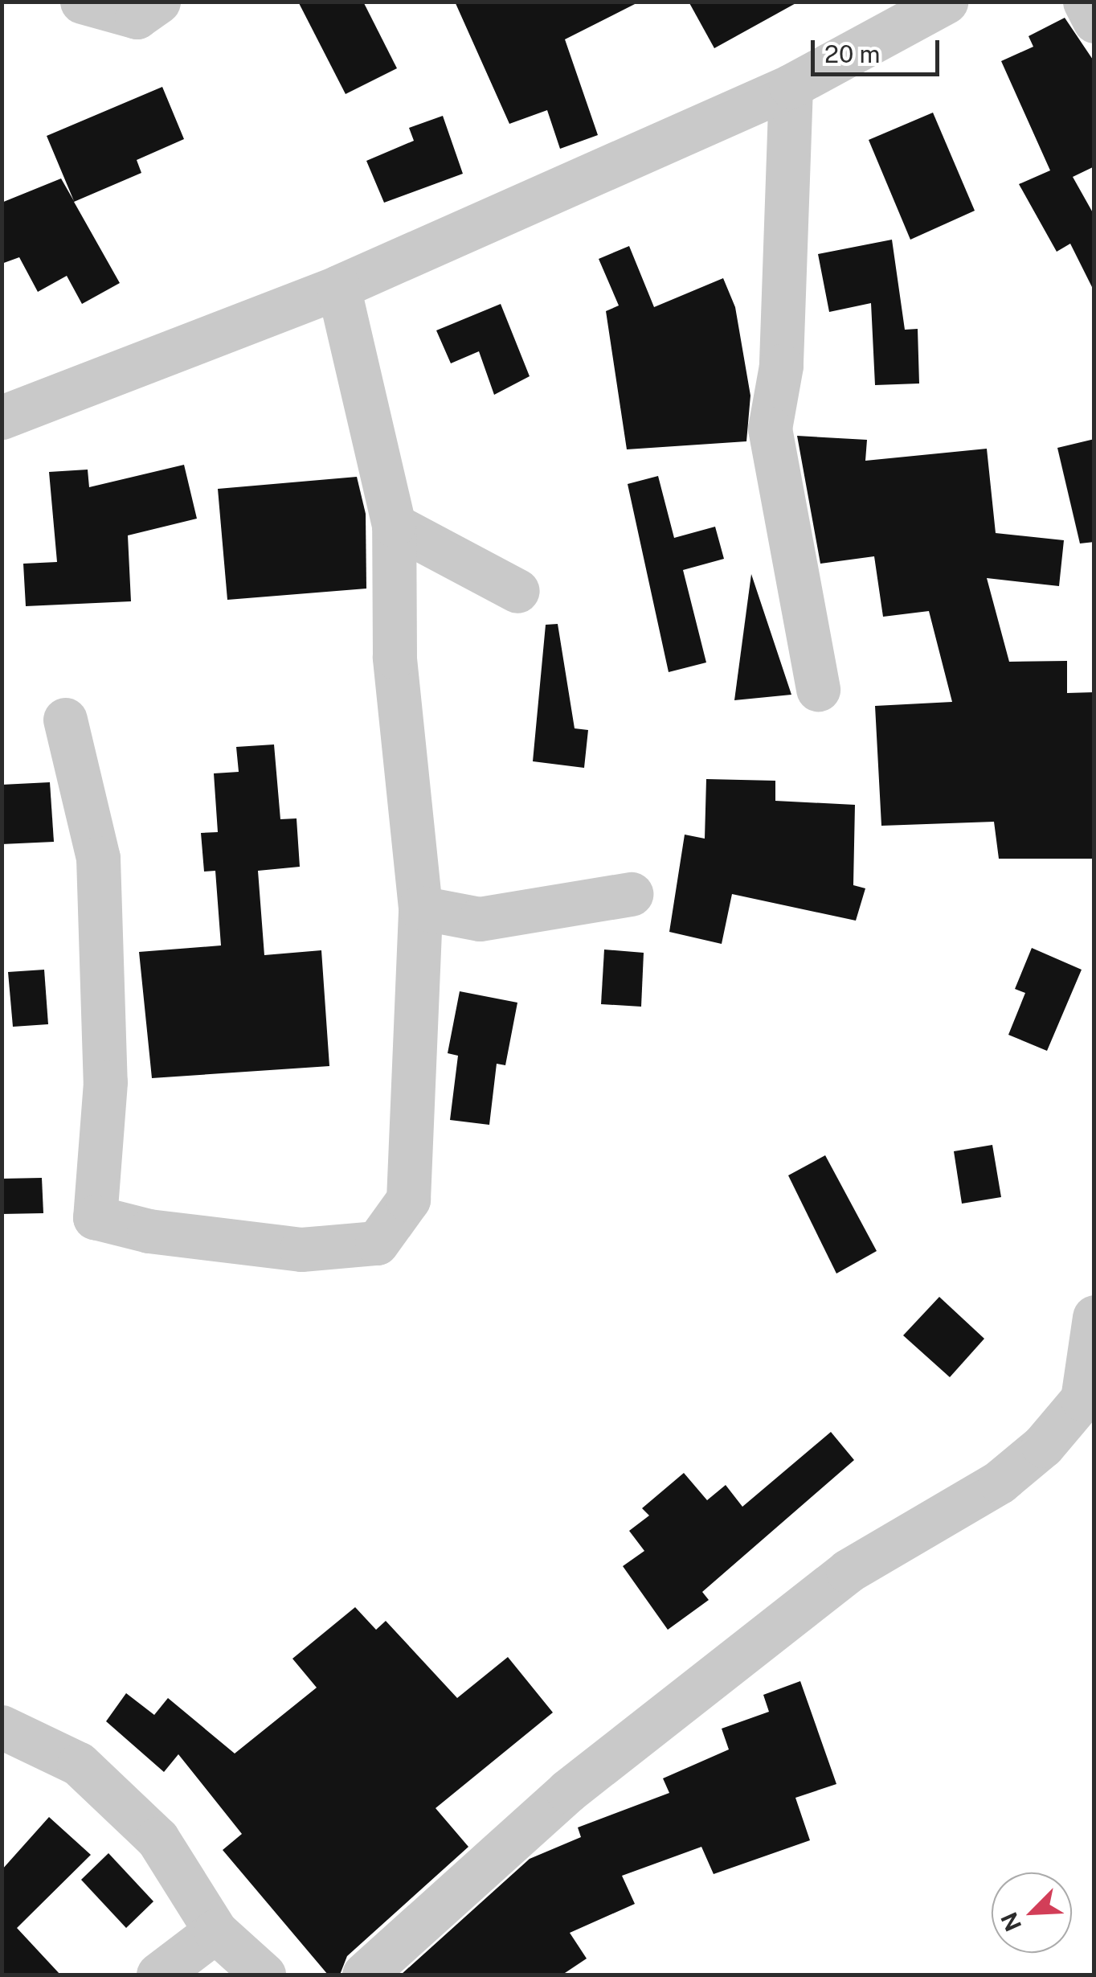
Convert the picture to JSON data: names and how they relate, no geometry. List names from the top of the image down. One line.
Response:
{"scale_bar":"20 m","north":"bottom left"}
